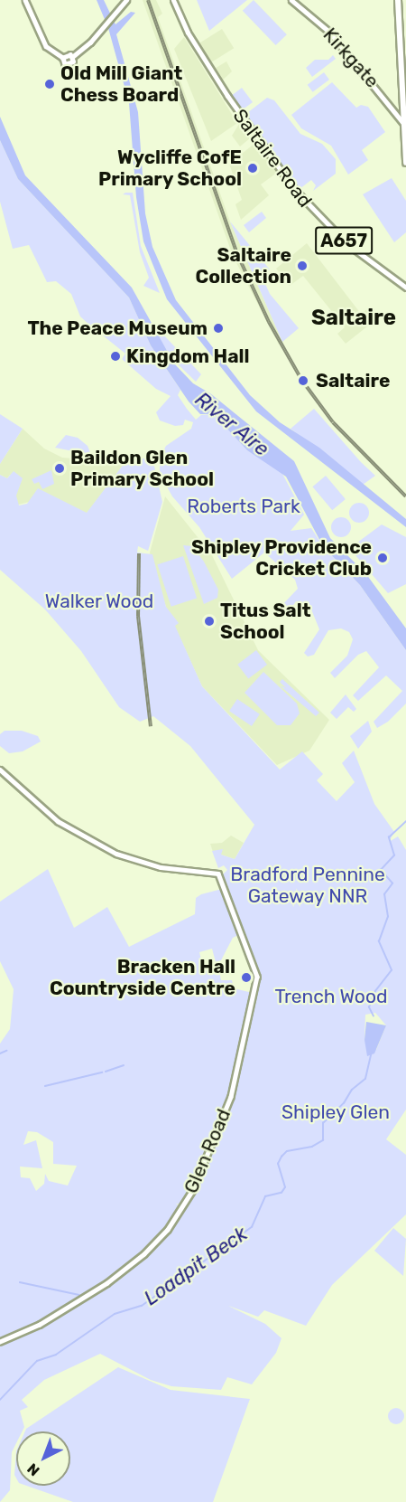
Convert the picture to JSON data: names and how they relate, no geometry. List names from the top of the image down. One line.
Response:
{"streets":{"main road":["Saltaire Road","A657"],"street":["Kirkgate","Glen Road"]},"districts":["Saltaire"],"water":["River Aire","Loadpit Beck"],"parks":["Roberts Park","Walker Wood","Bradford Pennine Gateway NNR","Trench Wood","Shipley Glen"],"places":["Old Mill Giant Chess Board","Wycliffe CofE Primary School","Saltaire Collection","The Peace Museum","Kingdom Hall","Saltaire","Baildon Glen Primary School","Shipley Providence Cricket Club","Titus Salt School","Bracken Hall Countryside Centre"],"north":"bottom left"}
